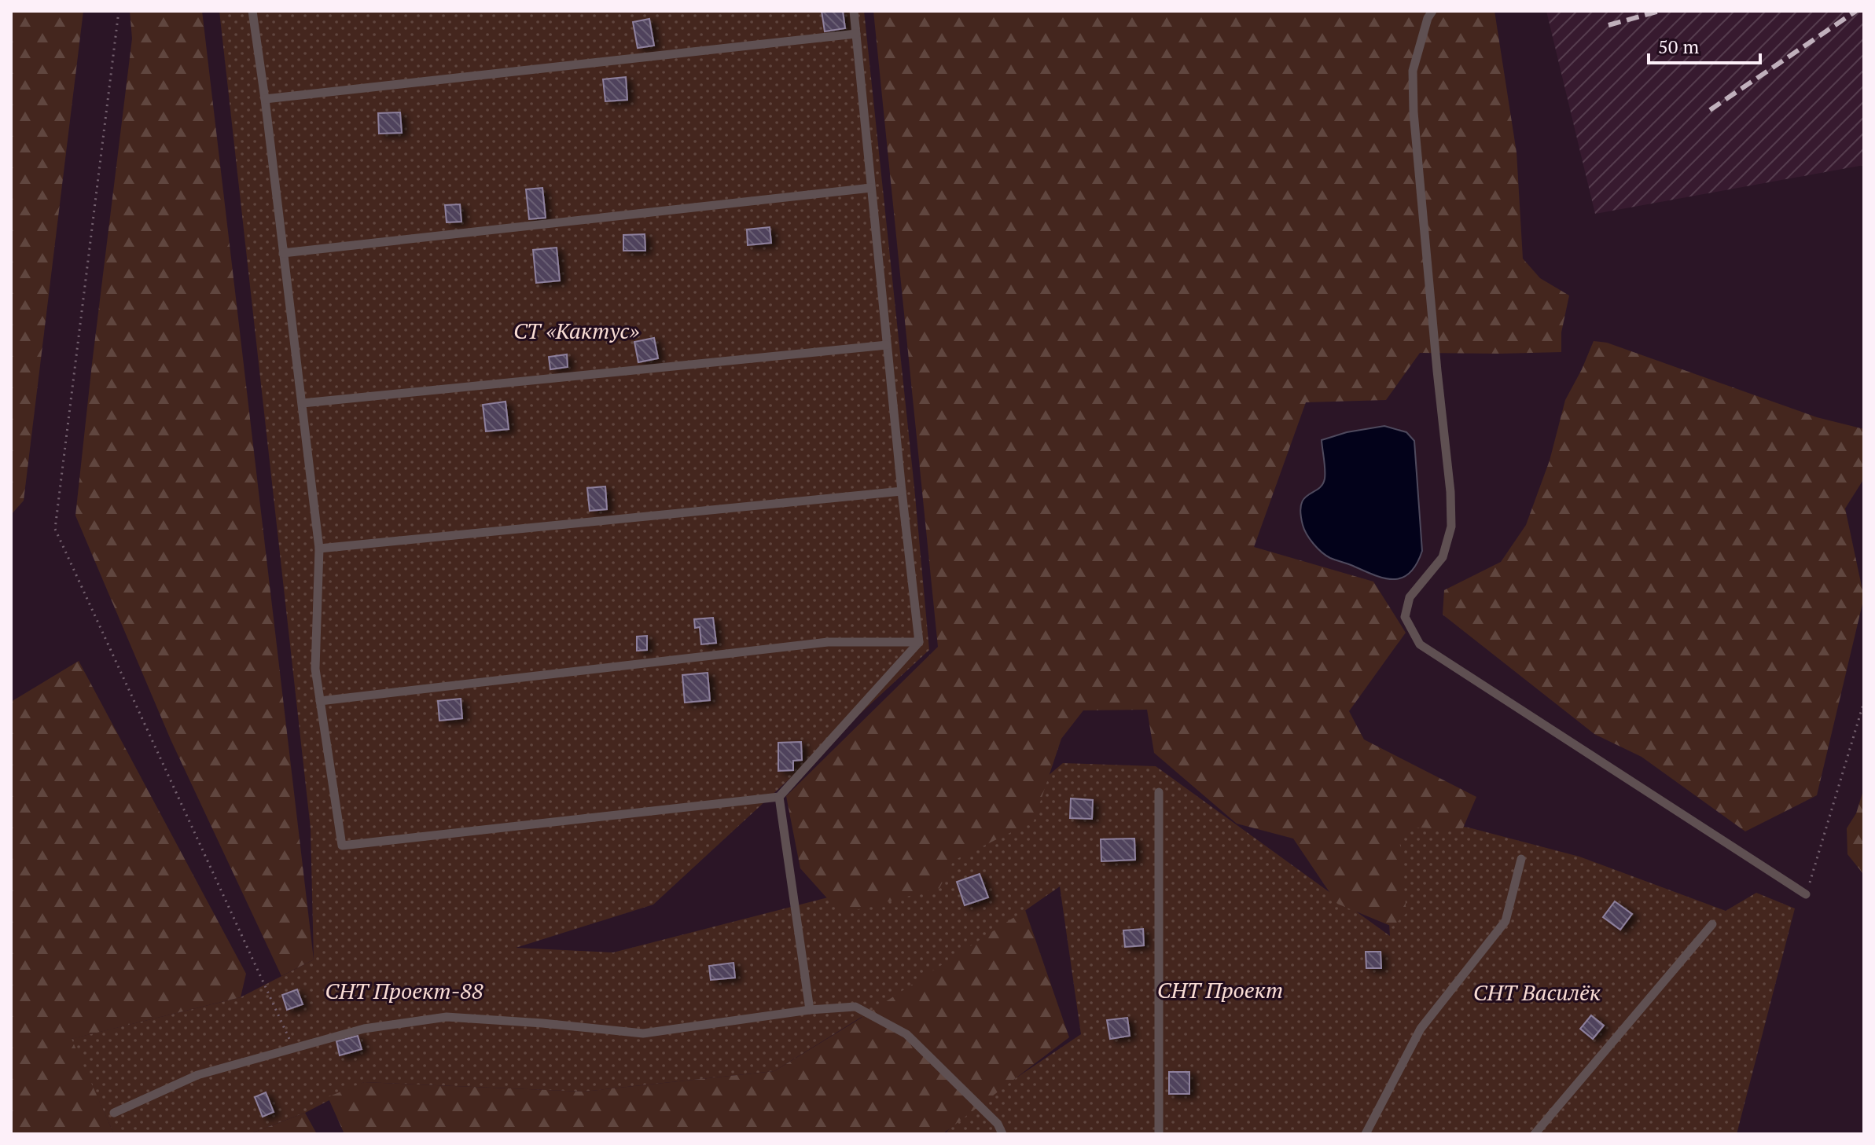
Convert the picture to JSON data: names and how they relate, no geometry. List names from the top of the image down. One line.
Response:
{"parks":["СТ «Кактус»","СНТ Проект","СНТ Проект-88","СНТ Василёк"],"scale_bar":"50 m"}
